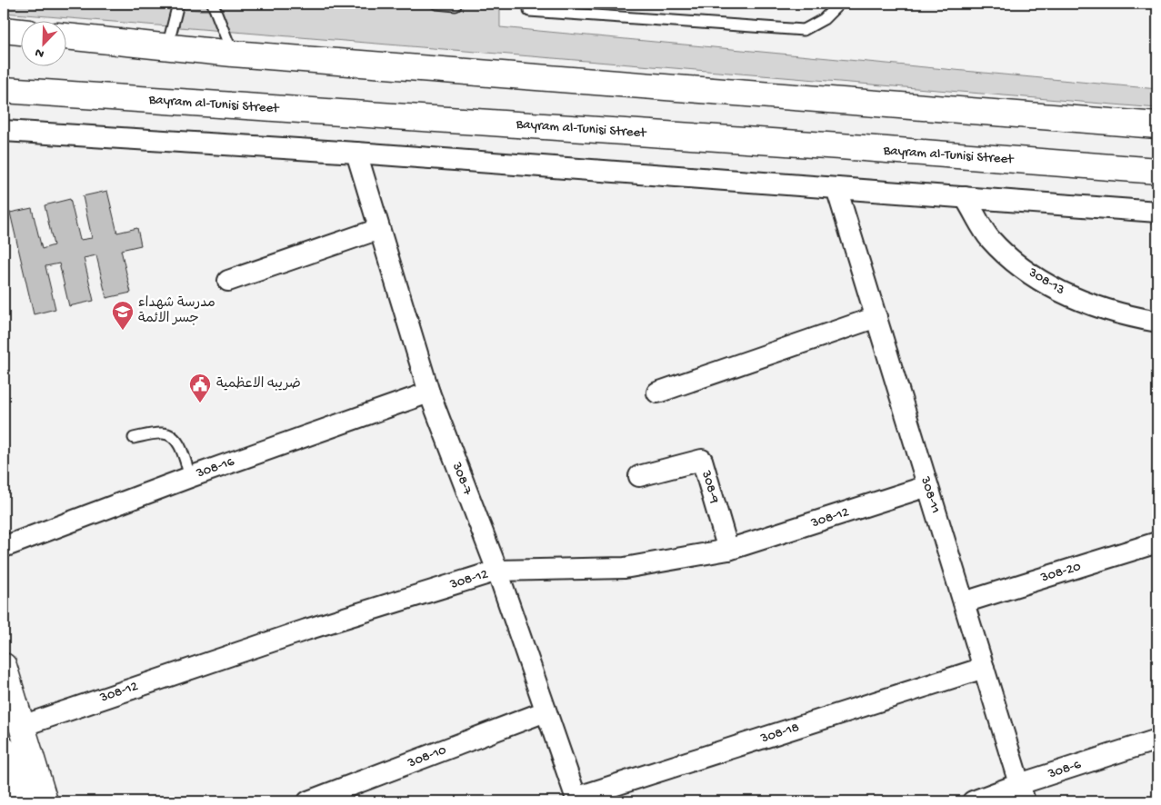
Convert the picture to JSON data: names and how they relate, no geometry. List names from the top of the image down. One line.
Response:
{"streets":{"main road":["Bayram al-Tunisi Street"],"street":["308-13","308-16","308-7","308-9","308-11","308-12","308-20","308-18","308-10","308-6"]},"crossings":[["308-16","308-7"],["308-7","308-12"],["308-7","308-18"],["308-7","308-10"],["308-9","308-12"],["308-11","308-12"],["308-11","308-20"],["308-11","308-18"],["308-11","308-6"]],"places":{"school or university":["مدرسة شهداء جسر الائمة"],"public building":["ضريبه الاعظمية"]},"north":"bottom left"}
